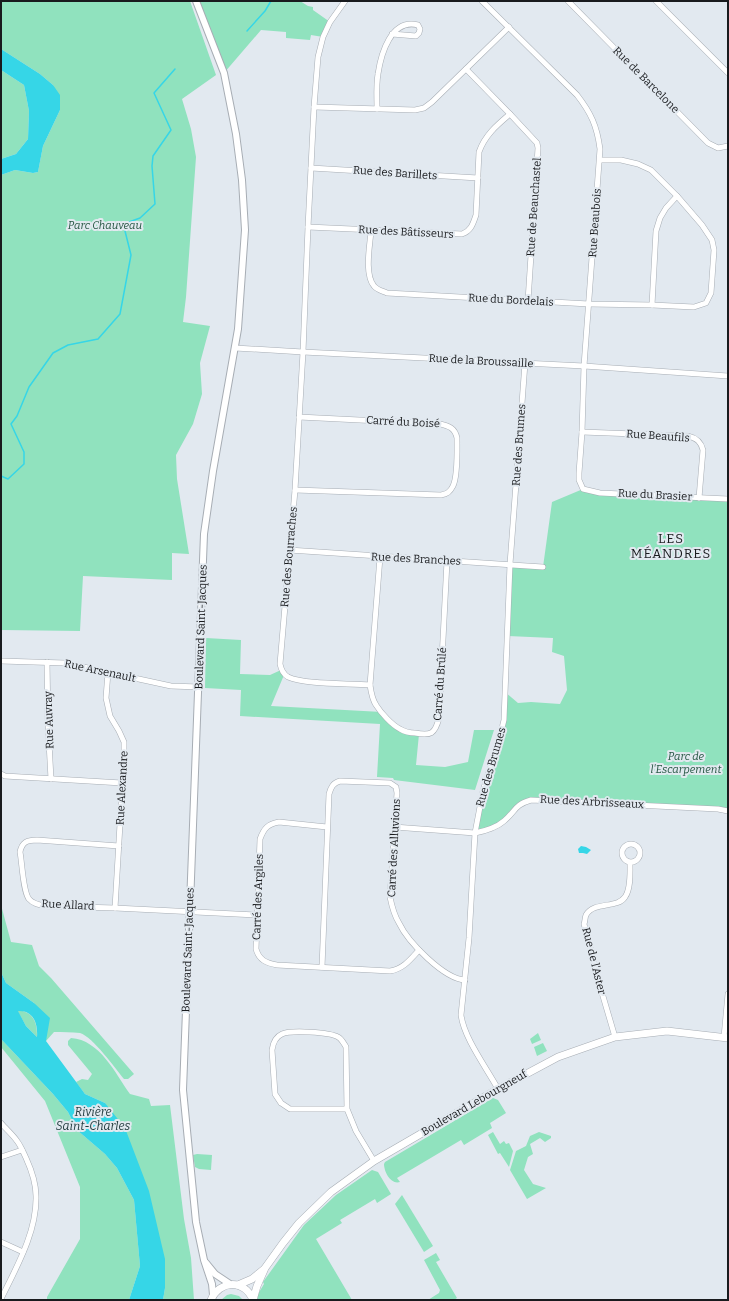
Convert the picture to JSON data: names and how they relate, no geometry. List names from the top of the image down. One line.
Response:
{"streets":{"main road":["Boulevard Lebourgneuf"],"street":["Rue de Barcelone","Rue des Barillets","Rue de Beauchastel","Rue Beaubois","Rue des Bâtisseurs","Rue du Bordelais","Rue de la Broussaille","Carré du Boisé","Rue Beaufils","Rue des Brumes","Rue du Brasier","Rue des Bourraches","Rue des Branches","Boulevard Saint-Jacques","Rue Arsenault","Carré du Brûlé","Rue Auvray","Rue Alexandre","Rue des Arbrisseaux","Carré des Alluvions","Carré des Argiles","Rue Allard","Rue de l'Aster"]},"crossings":[["Rue des Barillets","Rue des Bâtisseurs"],["Rue de Beauchastel","Rue des Bâtisseurs"],["Rue de Beauchastel","Rue du Bordelais"],["Rue Beaubois","Rue du Bordelais"],["Rue Beaubois","Rue de la Broussaille"],["Rue Beaubois","Rue Beaufils"],["Rue Beaubois","Rue du Brasier"],["Rue des Bâtisseurs","Rue du Bordelais"],["Rue de la Broussaille","Rue des Brumes"],["Rue de la Broussaille","Rue des Bourraches"],["Rue de la Broussaille","Boulevard Saint-Jacques"],["Carré du Boisé","Rue des Bourraches"],["Rue Beaufils","Rue du Brasier"],["Rue des Brumes","Rue des Branches"],["Rue des Brumes","Rue des Arbrisseaux"],["Rue des Brumes","Carré des Alluvions"],["Rue des Brumes","Boulevard Lebourgneuf"],["Rue des Bourraches","Rue des Branches"],["Rue des Bourraches","Carré du Brûlé"],["Rue des Branches","Carré du Brûlé"],["Boulevard Saint-Jacques","Rue Arsenault"],["Boulevard Saint-Jacques","Rue Allard"],["Rue Arsenault","Rue Auvray"],["Rue Arsenault","Rue Alexandre"],["Rue Alexandre","Rue Allard"],["Rue des Arbrisseaux","Carré des Alluvions"],["Carré des Alluvions","Carré des Argiles"],["Carré des Argiles","Rue Allard"],["Rue de l'Aster","Boulevard Lebourgneuf"]],"districts":["LES MÉANDRES"],"water":["Rivière Saint-Charles"],"parks":["Parc Chauveau","Parc de l'Escarpement"]}
